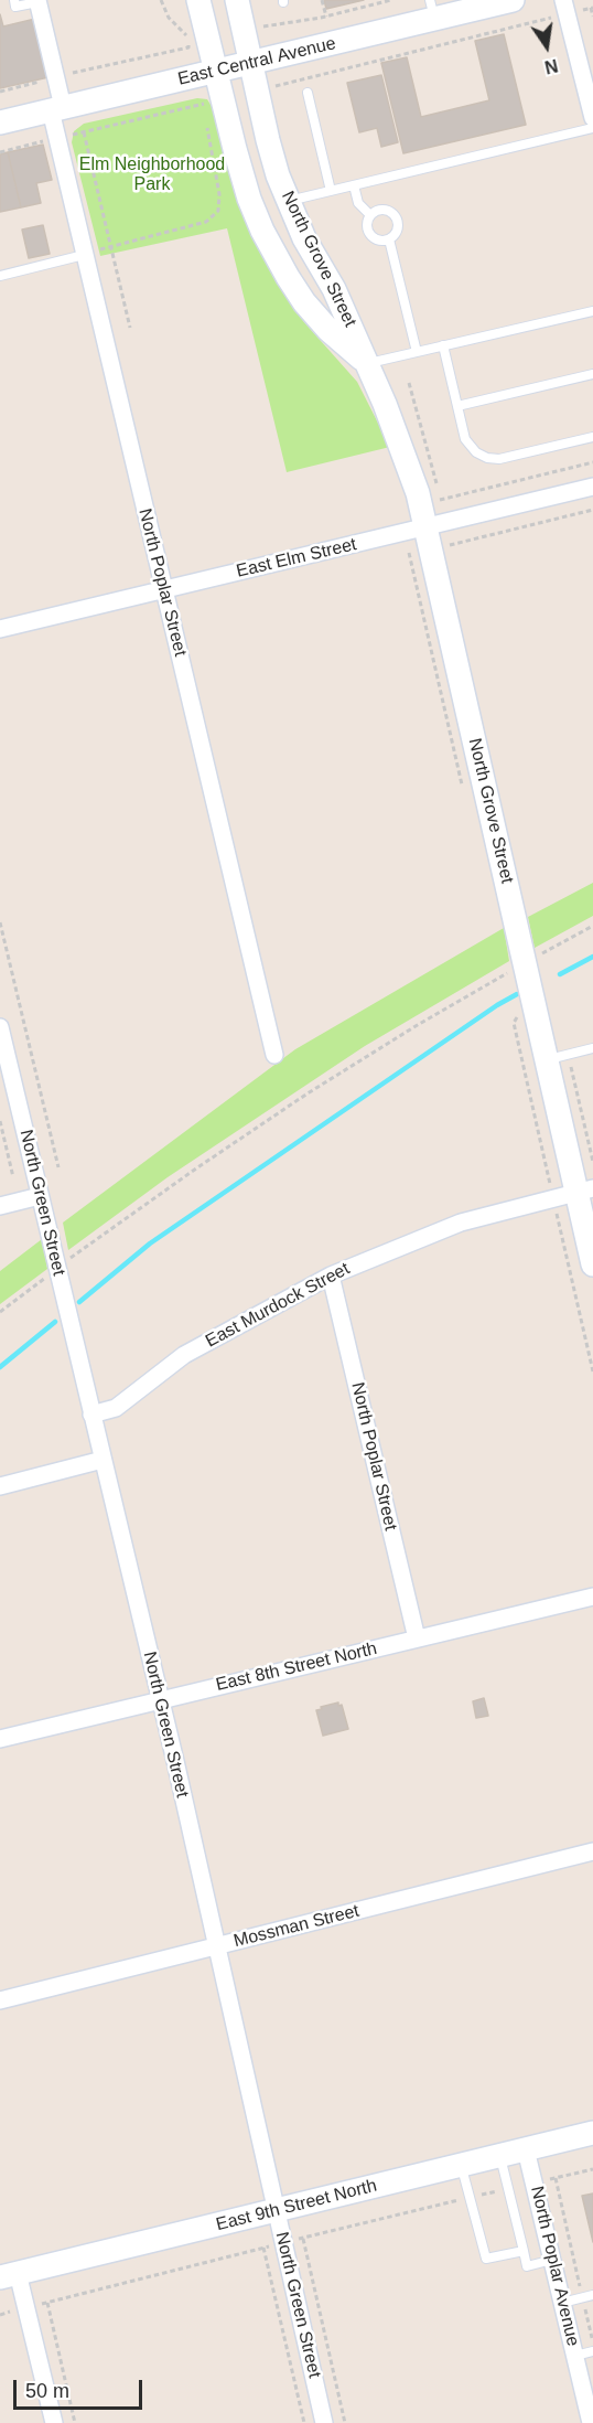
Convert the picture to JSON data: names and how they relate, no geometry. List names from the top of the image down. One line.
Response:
{"streets":{"street":["East Central Avenue","North Grove Street","East Elm Street","North Poplar Street","North Green Street","East Murdock Street","East 8th Street North","Mossman Street","East 9th Street North","North Poplar Avenue"]},"crossings":[["East Central Avenue","North Grove Street"],["East Central Avenue","North Poplar Street"],["North Grove Street","East Elm Street"],["North Grove Street","East Murdock Street"],["East Elm Street","North Poplar Street"],["North Poplar Street","East Murdock Street"],["North Poplar Street","East 8th Street North"],["North Green Street","East Murdock Street"],["North Green Street","East 8th Street North"],["North Green Street","Mossman Street"],["North Green Street","East 9th Street North"],["East 9th Street North","North Poplar Avenue"]],"parks":["Elm Neighborhood Park"],"scale_bar":"50 m","north":"bottom"}
